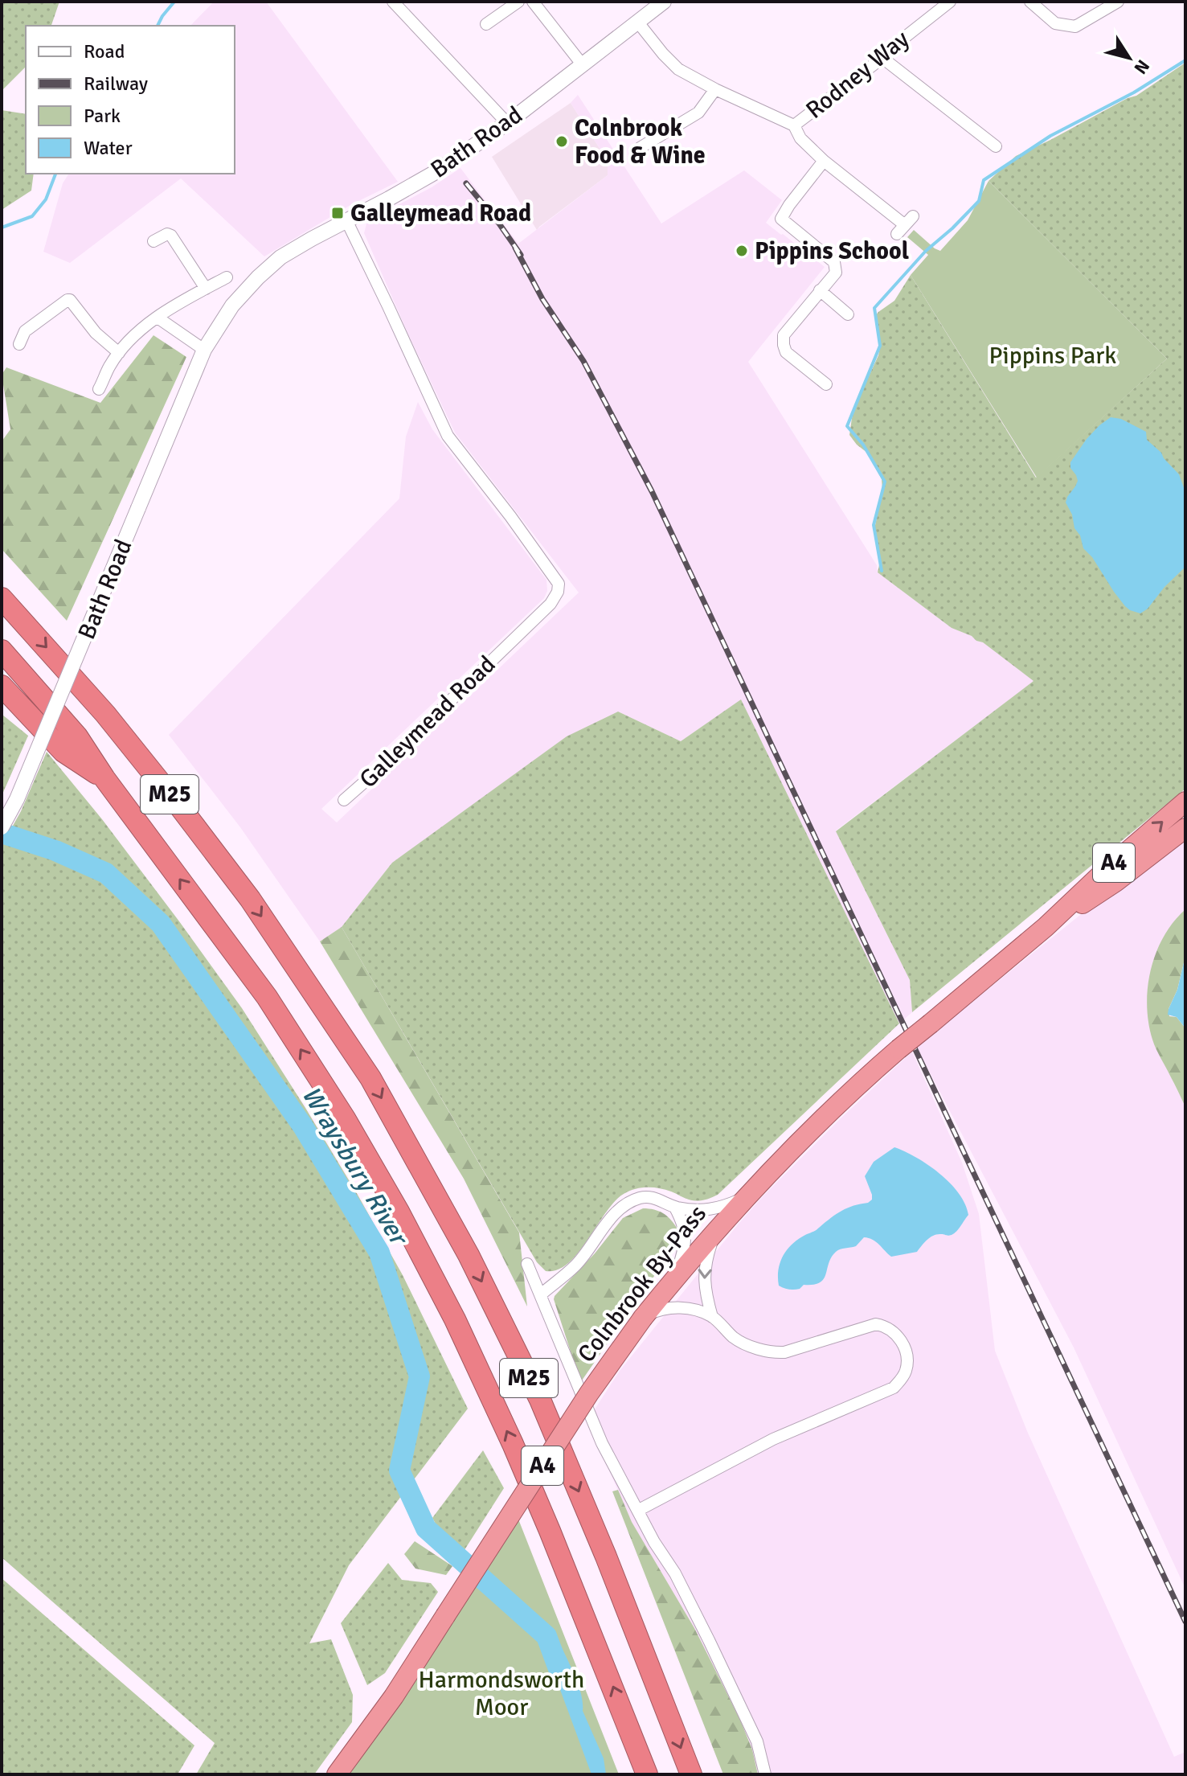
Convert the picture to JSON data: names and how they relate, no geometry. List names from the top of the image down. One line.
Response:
{"streets":{"highway":["M25","A4","Colnbrook By-Pass"],"street":["Rodney Way","Bath Road","Galleymead Road"]},"crossings":[["Rodney Way","Bath Road"],["Bath Road","Galleymead Road"]],"water":["Wraysbury River"],"parks":["Pippins Park","Harmondsworth Moor"],"places":{"other":["Colnbrook Food & Wine","Pippins School"],"transit":["Galleymead Road"]},"legend":["Road","Railway","Park","Water"],"north":"bottom right"}
